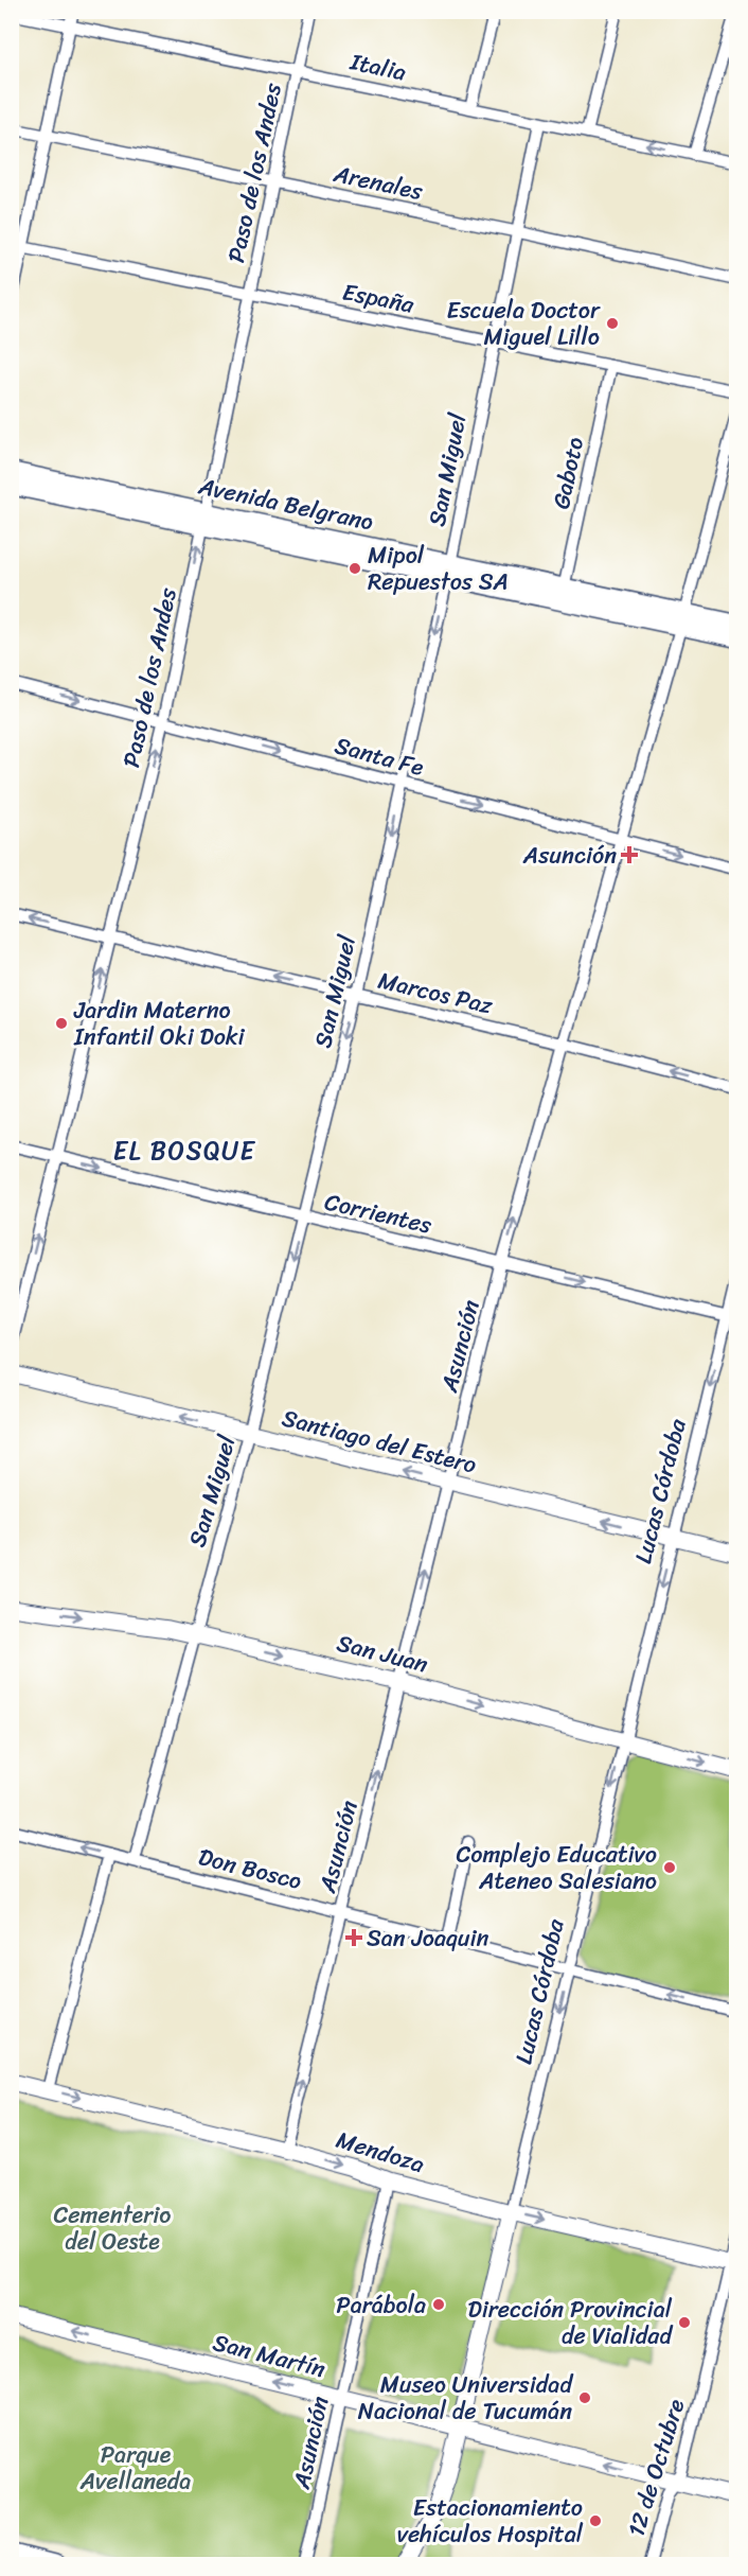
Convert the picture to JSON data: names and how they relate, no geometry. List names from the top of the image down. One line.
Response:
{"streets":{"main road":["Avenida Belgrano"],"street":["Italia","Paso de los Andes","Arenales","España","San Miguel","Gaboto","Santa Fe","Marcos Paz","Corrientes","Asunción","Santiago del Estero","Lucas Córdoba","San Juan","Don Bosco","Mendoza","San Martín","12 de Octubre"]},"crossings":[["Italia","Paso de los Andes"],["Italia","San Miguel"],["Paso de los Andes","Arenales"],["Paso de los Andes","España"],["Paso de los Andes","Avenida Belgrano"],["Paso de los Andes","Santa Fe"],["Paso de los Andes","Marcos Paz"],["Paso de los Andes","Corrientes"],["Arenales","San Miguel"],["España","San Miguel"],["España","Gaboto"],["San Miguel","Avenida Belgrano"],["San Miguel","Santa Fe"],["San Miguel","Marcos Paz"],["San Miguel","Corrientes"],["San Miguel","Santiago del Estero"],["San Miguel","San Juan"],["San Miguel","Don Bosco"],["Gaboto","Avenida Belgrano"],["Avenida Belgrano","Asunción"],["Santa Fe","Asunción"],["Marcos Paz","Asunción"],["Corrientes","Asunción"],["Corrientes","Lucas Córdoba"],["Asunción","Santiago del Estero"],["Asunción","San Juan"],["Asunción","Don Bosco"],["Asunción","Mendoza"],["Asunción","San Martín"],["Santiago del Estero","Lucas Córdoba"],["Lucas Córdoba","San Juan"],["Lucas Córdoba","Don Bosco"],["Lucas Córdoba","Mendoza"],["Lucas Córdoba","San Martín"],["Mendoza","12 de Octubre"],["San Martín","12 de Octubre"]],"one_way":["Paso de los Andes","San Miguel","Santa Fe","Marcos Paz","Corrientes","Asunción","Santiago del Estero","Lucas Córdoba","San Juan","Don Bosco","Mendoza","San Martín"],"districts":["EL BOSQUE"],"parks":["Cementerio del Oeste","Parque Avellaneda"],"places":{"other":["Escuela Doctor Miguel Lillo","Mipol Repuestos SA","Jardin Materno Infantil Oki Doki","Complejo Educativo Ateneo Salesiano","Parábola","Dirección Provincial de Vialidad","Museo Universidad Nacional de Tucumán","Estacionamiento vehículos Hospital"],"health":["Asunción","San Joaquin"]}}
